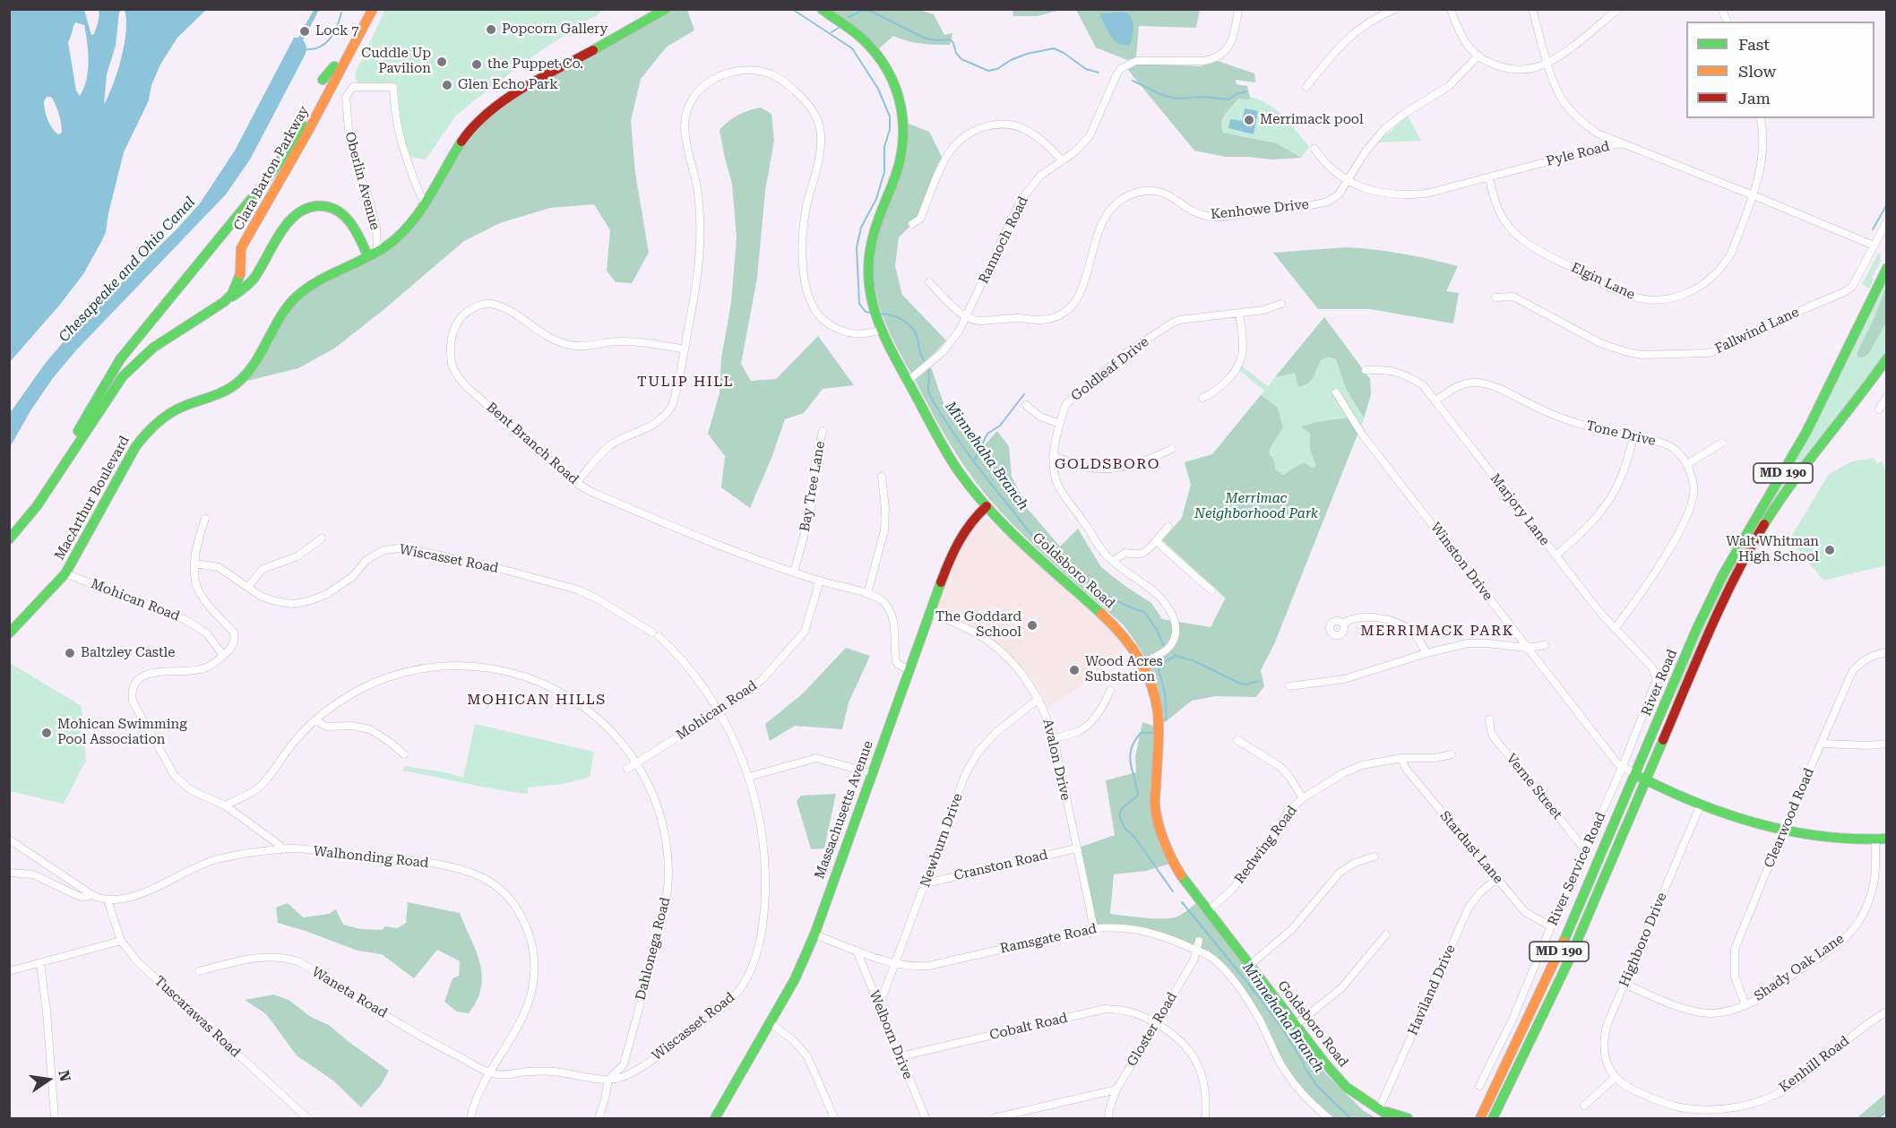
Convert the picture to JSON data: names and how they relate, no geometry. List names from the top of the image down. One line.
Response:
{"streets":{"main road":["Clara Barton Parkway","MD 190","MacArthur Boulevard","Goldsboro Road","River Road","Massachusetts Avenue"],"street":["Pyle Road","Oberlin Avenue","Kenhowe Drive","Rannoch Road","Elgin Lane","Fallwind Lane","Goldleaf Drive","Tone Drive","Bent Branch Road","Bay Tree Lane","Marjory Lane","Wiscasset Road","Winston Drive","Mohican Road","Avalon Drive","Verne Street","Clearwood Road","Newburn Drive","Redwing Road","Stardust Lane","Walhonding Road","Cranston Road","River Service Road","Ramsgate Road","Highboro Drive","Dahlonega Road","Shady Oak Lane","Haviland Drive","Waneta Road","Tuscarawas Road","Cobalt Road","Gloster Road","Welborn Drive","Kenhill Road"]},"crossings":[["Pyle Road","Kenhowe Drive"],["Pyle Road","Elgin Lane"],["Pyle Road","Fallwind Lane"],["Oberlin Avenue","MacArthur Boulevard"],["Kenhowe Drive","Rannoch Road"],["Rannoch Road","Goldsboro Road"],["Goldleaf Drive","Goldsboro Road"],["Tone Drive","Marjory Lane"],["Bent Branch Road","Bay Tree Lane"],["Bent Branch Road","Mohican Road"],["Bent Branch Road","Massachusetts Avenue"],["MacArthur Boulevard","Mohican Road"],["Marjory Lane","River Service Road"],["Wiscasset Road","Mohican Road"],["Wiscasset Road","Walhonding Road"],["Wiscasset Road","Dahlonega Road"],["Wiscasset Road","Waneta Road"],["Winston Drive","River Road"],["Winston Drive","River Service Road"],["Goldsboro Road","Massachusetts Avenue"],["Goldsboro Road","Redwing Road"],["Goldsboro Road","Haviland Drive"],["Mohican Road","Dahlonega Road"],["Avalon Drive","Massachusetts Avenue"],["Avalon Drive","Newburn Drive"],["Avalon Drive","Cranston Road"],["Avalon Drive","Ramsgate Road"],["Verne Street","River Service Road"],["Massachusetts Avenue","Ramsgate Road"],["Clearwood Road","Shady Oak Lane"],["Newburn Drive","Cranston Road"],["Newburn Drive","Ramsgate Road"],["Newburn Drive","Welborn Drive"],["Redwing Road","Stardust Lane"],["Stardust Lane","River Service Road"],["Stardust Lane","Haviland Drive"],["Walhonding Road","Waneta Road"],["Walhonding Road","Tuscarawas Road"],["Ramsgate Road","Gloster Road"],["Ramsgate Road","Welborn Drive"],["Highboro Drive","Shady Oak Lane"],["Highboro Drive","Kenhill Road"],["Cobalt Road","Gloster Road"],["Cobalt Road","Welborn Drive"]],"districts":["TULIP HILL","GOLDSBORO","MERRIMACK PARK","MOHICAN HILLS"],"water":["Chesapeake and Ohio Canal","Minnehaha Branch"],"parks":["Merrimac Neighborhood Park"],"places":["Popcorn Gallery","Lock 7","Cuddle Up Pavilion","the Puppet Co.","Glen Echo Park","Merrimack pool","Walt Whitman High School","The Goddard School","Baltzley Castle","Wood Acres Substation","Mohican Swimming Pool Association"],"legend":["Fast","Slow","Jam"],"north":"right"}
